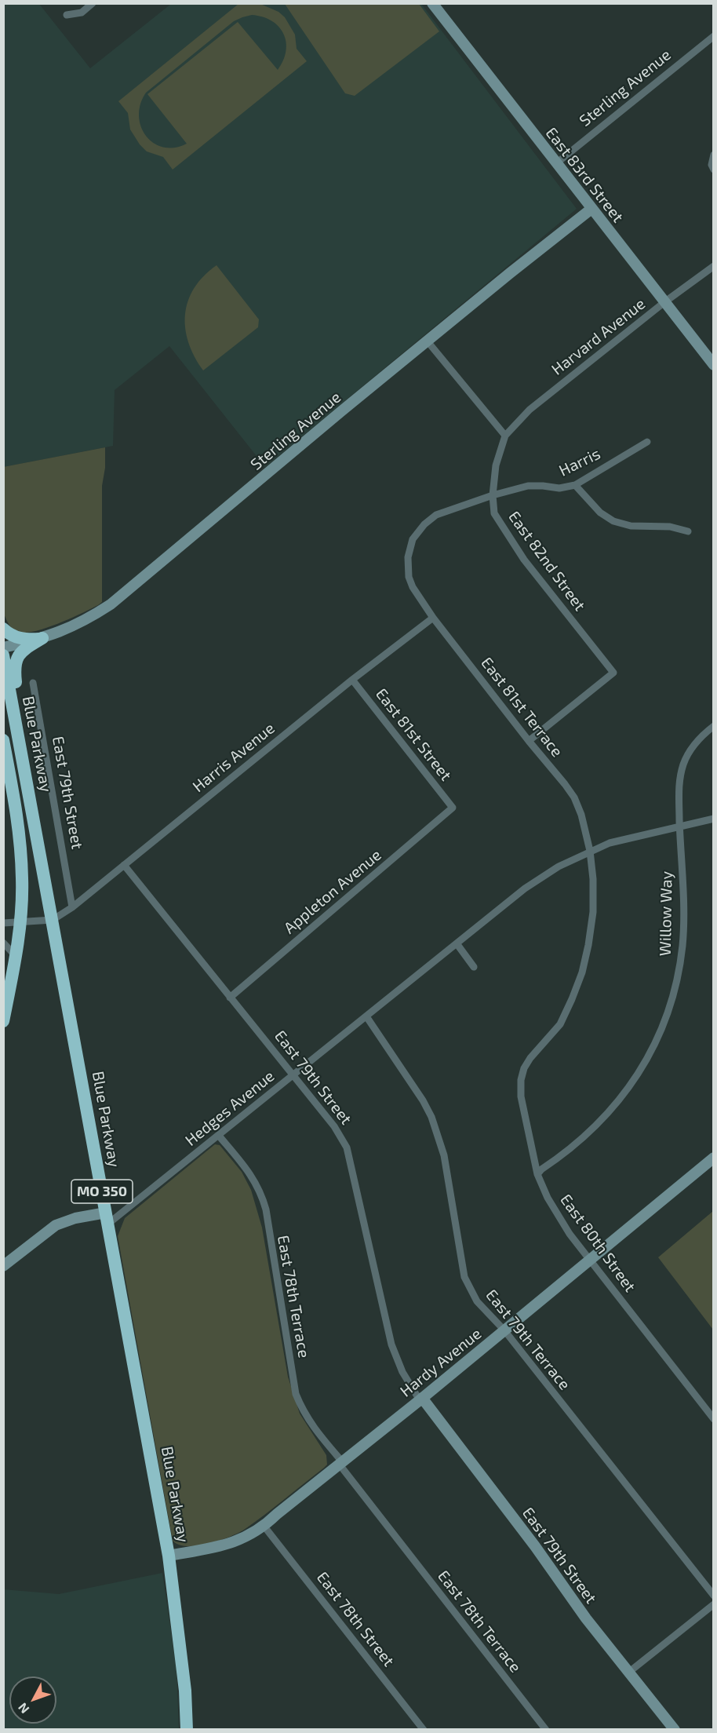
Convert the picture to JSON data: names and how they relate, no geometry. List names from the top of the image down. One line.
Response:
{"streets":{"highway":["Blue Parkway","MO 350"],"street":["Sterling Avenue","East 83rd Street","Harvard Avenue","Harris","East 82nd Street","East 81st Terrace","East 81st Street","Harris Avenue","East 79th Street","Appleton Avenue","Willow Way","Hedges Avenue","East 80th Street","East 78th Terrace","East 79th Terrace","Hardy Avenue","East 78th Street"]},"crossings":[["Sterling Avenue","East 83rd Street"],["East 83rd Street","Harvard Avenue"],["Harvard Avenue","East 82nd Street"],["Harris","East 82nd Street"],["Harris","East 81st Terrace"],["East 82nd Street","East 81st Terrace"],["East 81st Terrace","Harris Avenue"],["East 81st Terrace","Hedges Avenue"],["East 81st Terrace","East 80th Street"],["East 81st Street","Harris Avenue"],["East 81st Street","Appleton Avenue"],["Blue Parkway","Harris Avenue"],["Blue Parkway","Hedges Avenue"],["Blue Parkway","Hardy Avenue"],["Harris Avenue","East 79th Street"],["East 79th Street","Appleton Avenue"],["East 79th Street","Hedges Avenue"],["East 79th Street","Hardy Avenue"],["Willow Way","Hedges Avenue"],["Willow Way","East 80th Street"],["Hedges Avenue","East 80th Street"],["Hedges Avenue","East 78th Terrace"],["Hedges Avenue","East 79th Terrace"],["East 80th Street","Hardy Avenue"],["East 78th Terrace","Hardy Avenue"],["East 79th Terrace","Hardy Avenue"],["Hardy Avenue","East 78th Street"]],"north":"bottom left"}
